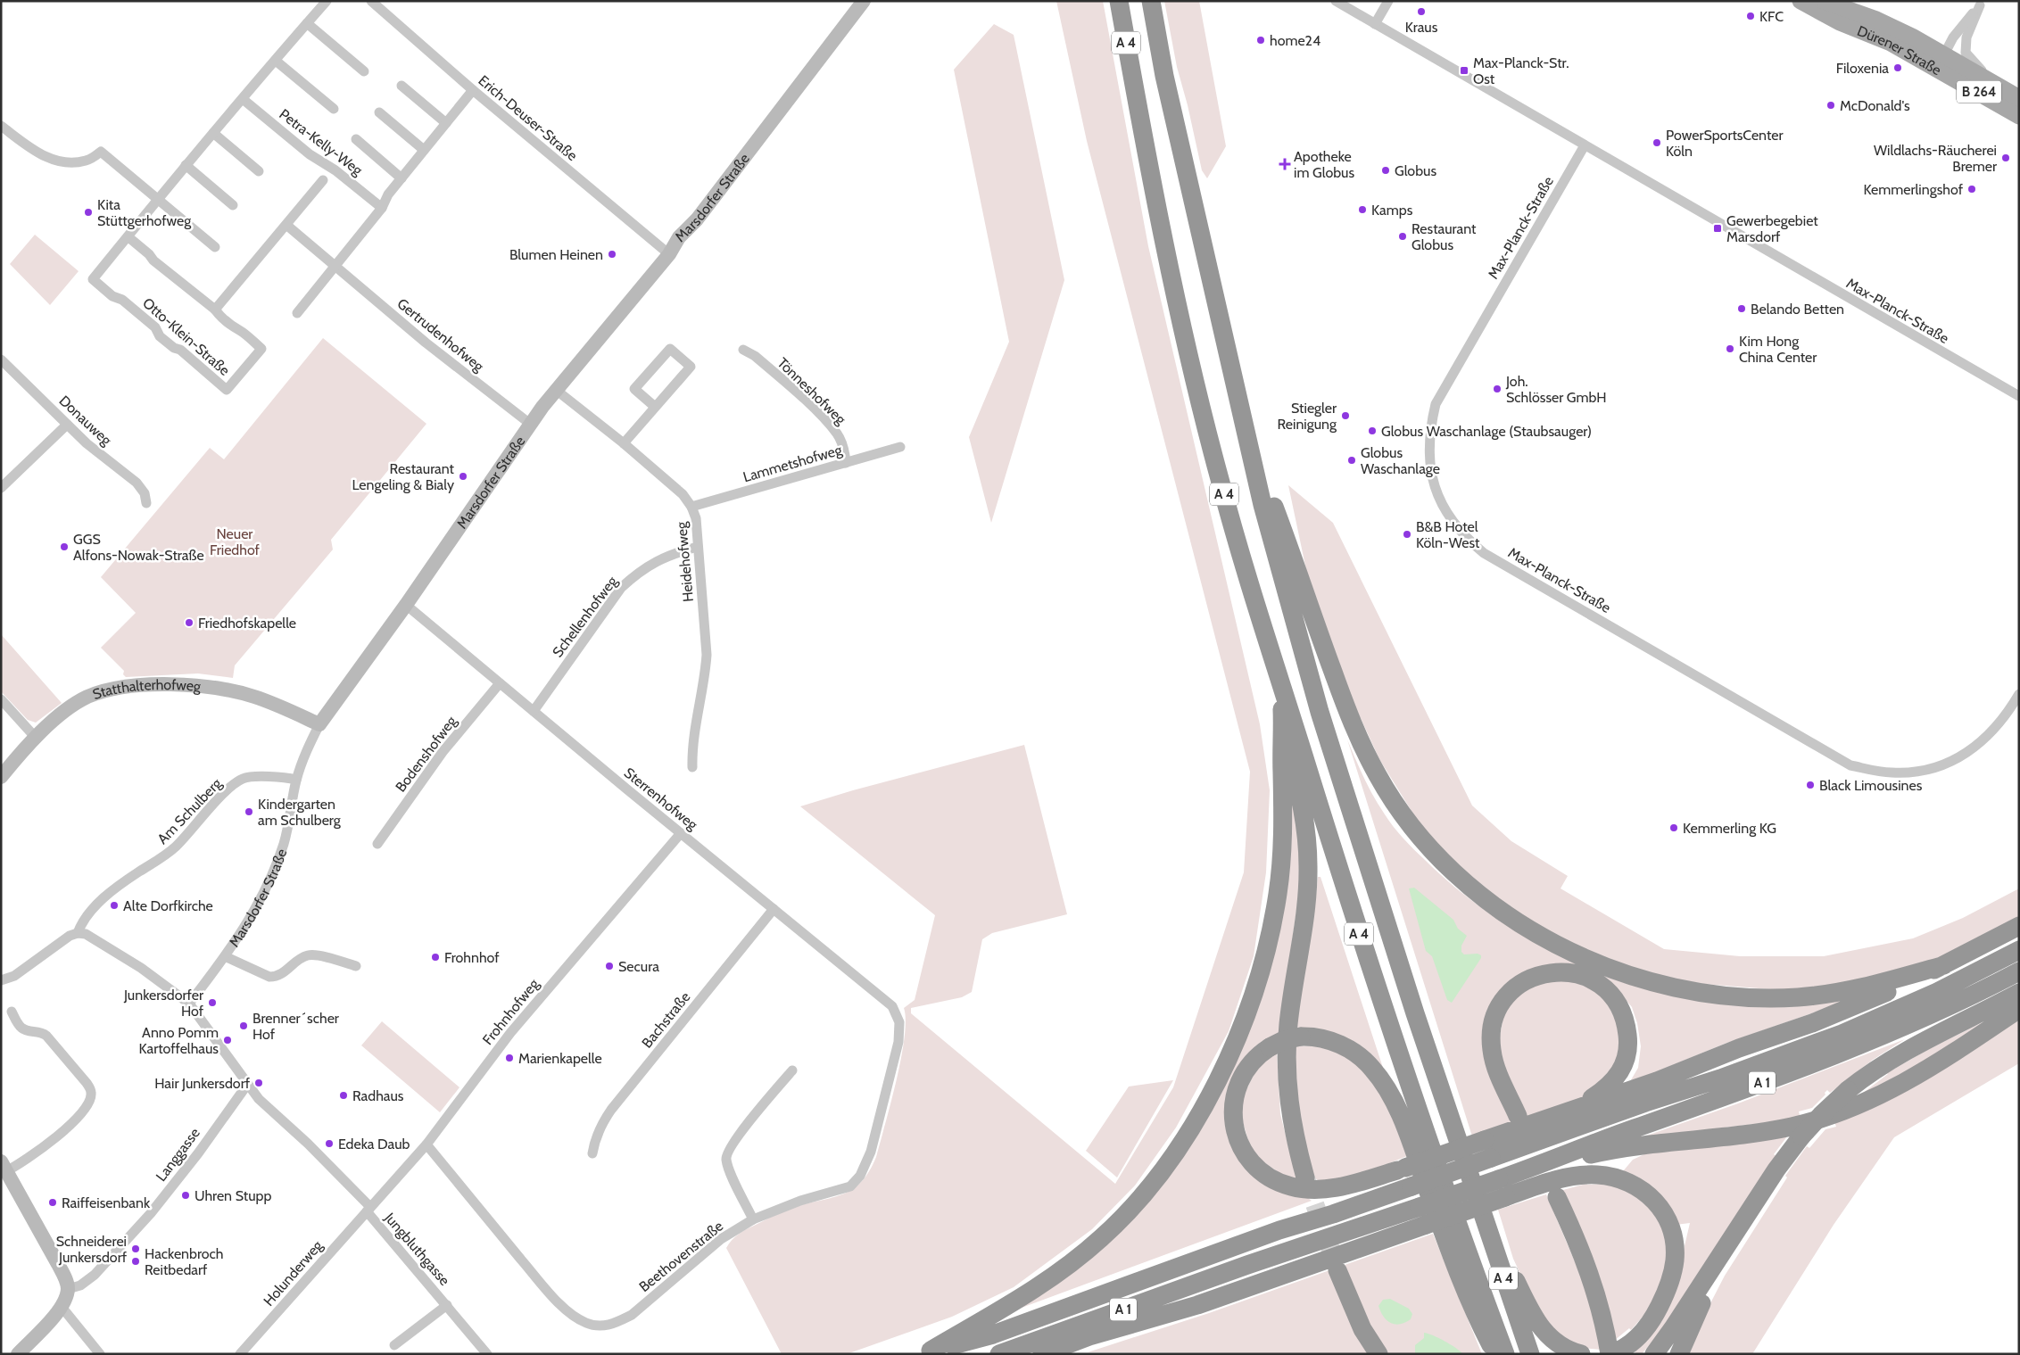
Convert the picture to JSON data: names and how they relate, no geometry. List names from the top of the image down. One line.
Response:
{"streets":{"highway":["A 4","A 1"],"main road":["Dürener Straße","B 264"],"street":["Erich-Deuser-Straße","Petra-Kelly-Weg","Marsdorfer Straße","Max-Planck-Straße","Gertrudenhofweg","Otto-Klein-Straße","Tönneshofweg","Donauweg","Lammetshofweg","Heidehofweg","Schellenhofweg","Statthalterhofweg","Bodenshofweg","Sterrenhofweg","Am Schulberg","Frohnhofweg","Bachstraße","Langgasse","Jungbluthgasse","Beethovenstraße","Holunderweg"]},"crossings":[["Erich-Deuser-Straße","Marsdorfer Straße"],["Marsdorfer Straße","Gertrudenhofweg"],["Marsdorfer Straße","Heidehofweg"],["Marsdorfer Straße","Statthalterhofweg"],["Marsdorfer Straße","Sterrenhofweg"],["Marsdorfer Straße","Am Schulberg"],["Marsdorfer Straße","Jungbluthgasse"],["Tönneshofweg","Lammetshofweg"],["Lammetshofweg","Heidehofweg"],["Heidehofweg","Schellenhofweg"],["Schellenhofweg","Sterrenhofweg"],["Bodenshofweg","Sterrenhofweg"],["Sterrenhofweg","Frohnhofweg"],["Sterrenhofweg","Bachstraße"],["Sterrenhofweg","Beethovenstraße"],["Am Schulberg","Jungbluthgasse"],["Frohnhofweg","Jungbluthgasse"],["Frohnhofweg","Beethovenstraße"],["Frohnhofweg","Holunderweg"],["Langgasse","Jungbluthgasse"],["Jungbluthgasse","Holunderweg"]],"parks":["Neuer Friedhof"],"places":{"other":["Kraus","KFC","home24","Filoxenia","McDonald's","PowerSportsCenter Köln","Wildlachs-Räucherei Bremer","Globus","Kemmerlingshof","Kamps","Kita Stüttgerhofweg","Restaurant Globus","Blumen Heinen","Belando Betten","Kim Hong China Center","Joh. Schlösser GmbH","Stiegler Reinigung","Globus Waschanlage (Staubsauger)","Globus Waschanlage","Restaurant Lengeling & Bialy","B&B Hotel Köln-West","GGS Alfons-Nowak-Straße","Friedhofskapelle","Black Limousines","Kindergarten am Schulberg","Kemmerling KG","Alte Dorfkirche","Frohnhof","Secura","Junkersdorfer Hof","Brenner´scher Hof","Anno Pomm Kartoffelhaus","Marienkapelle","Hair Junkersdorf","Radhaus","Edeka Daub","Uhren Stupp","Raiffeisenbank","Schneiderei Junkersdorf","Hackenbroch Reitbedarf"],"transit":["Max-Planck-Str. Ost","Gewerbegebiet Marsdorf"],"health":["Apotheke im Globus"]}}
